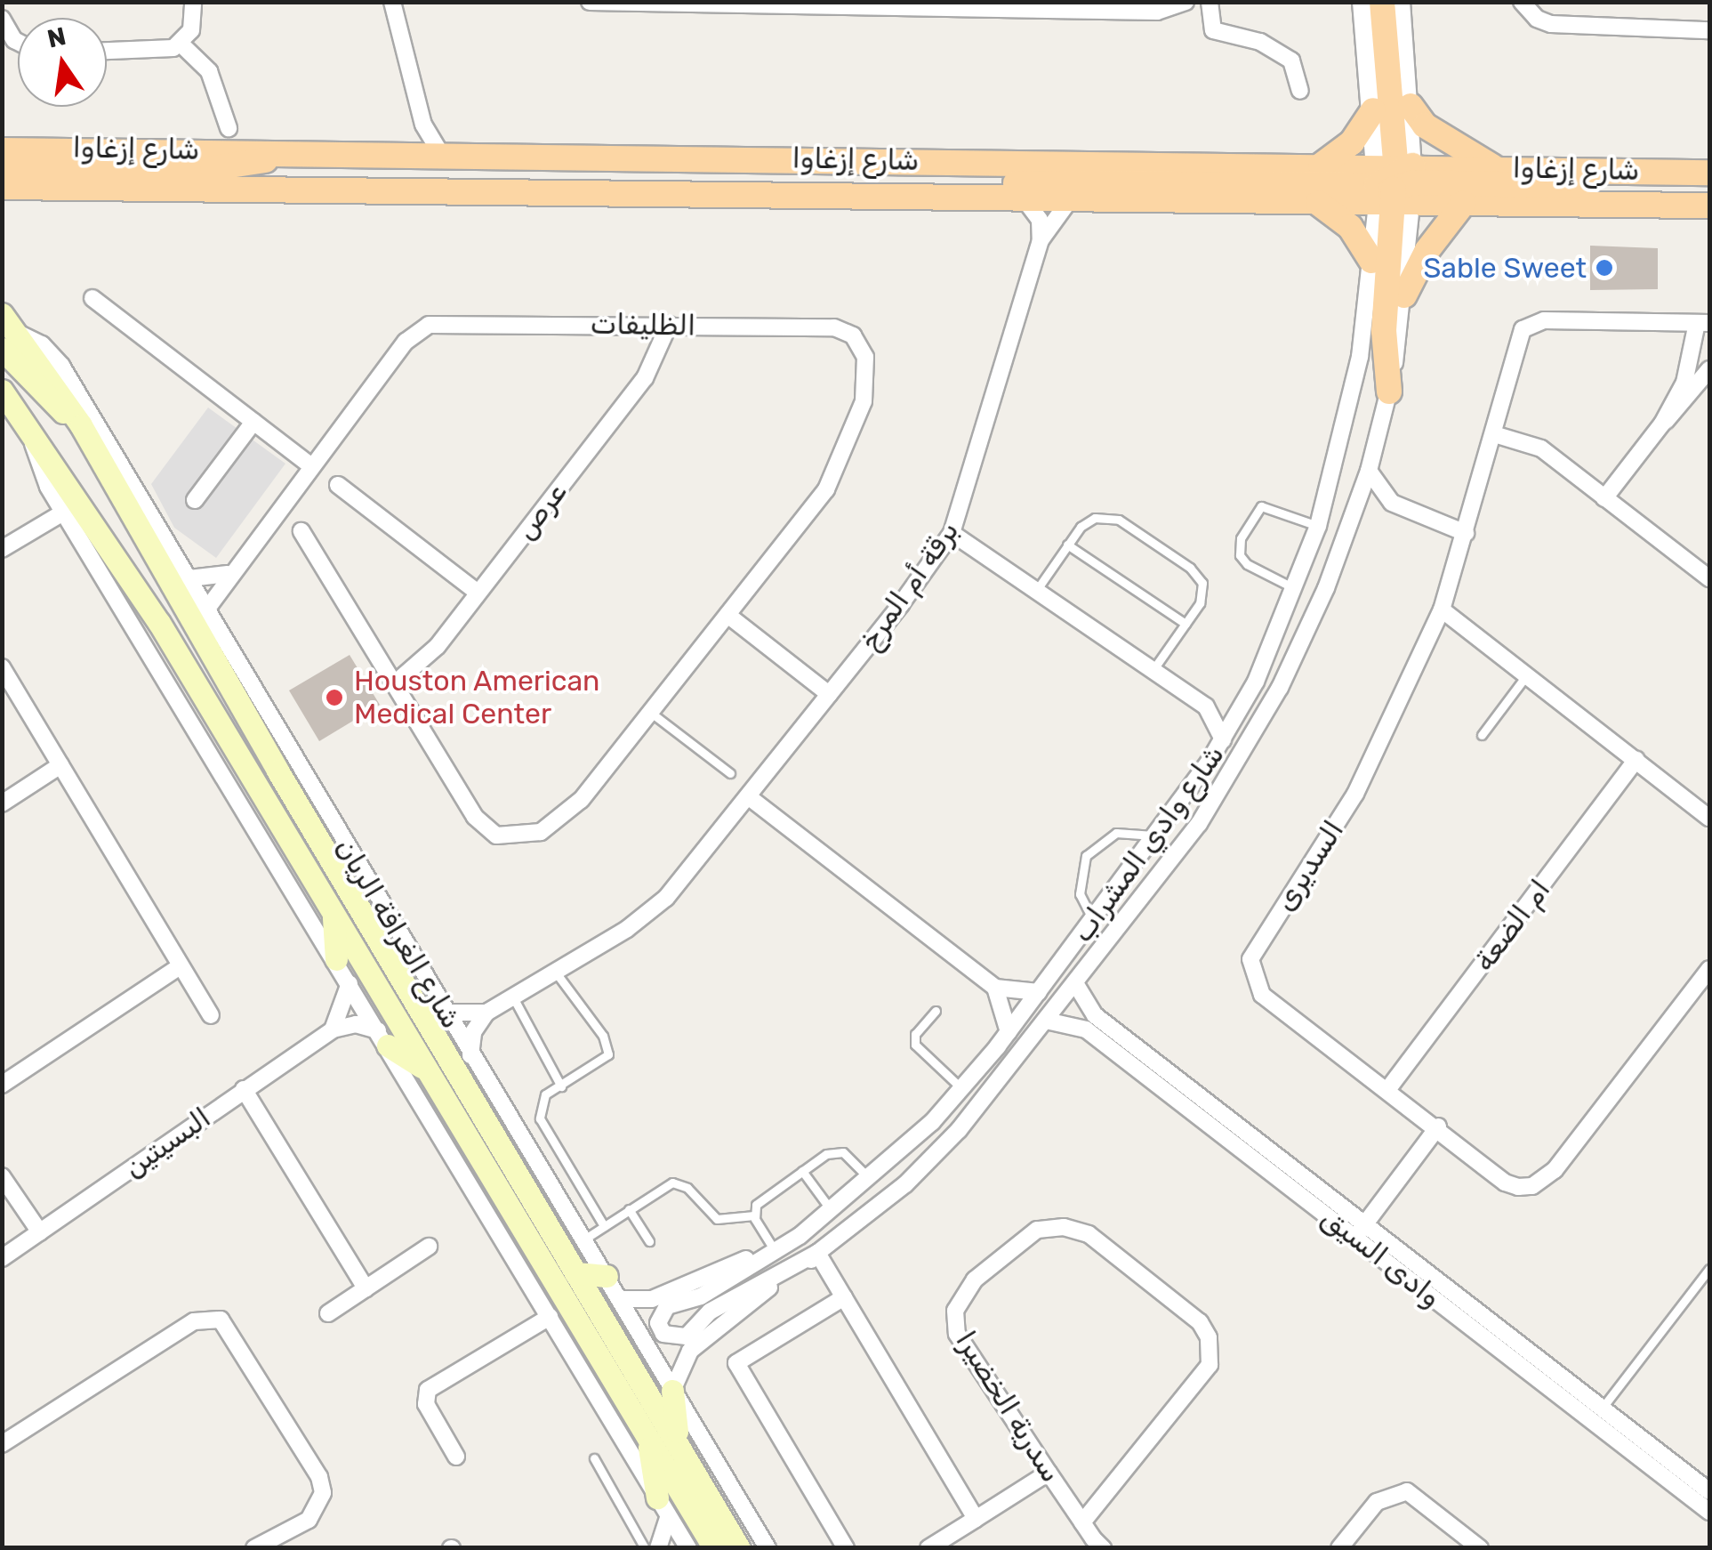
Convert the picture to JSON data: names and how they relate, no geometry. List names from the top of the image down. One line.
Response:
{"streets":{"main road":["شارع إزغاوا","شارع الغرافة الريان"],"street":["الظليفات","عرص","برقة أم المرخ","شارع وادي المشراب","السديرى","ام الضعة","البسيتين","وادى السيق","سدرية الخضيرا"]},"crossings":[["شارع إزغاوا","برقة أم المرخ"],["شارع إزغاوا","شارع وادي المشراب"],["الظليفات","عرص"],["الظليفات","شارع الغرافة الريان"],["شارع وادي المشراب","شارع الغرافة الريان"],["شارع وادي المشراب","وادى السيق"],["السديرى","ام الضعة"]],"places":["Sable Sweet","Houston American Medical Center"],"north":"top"}
